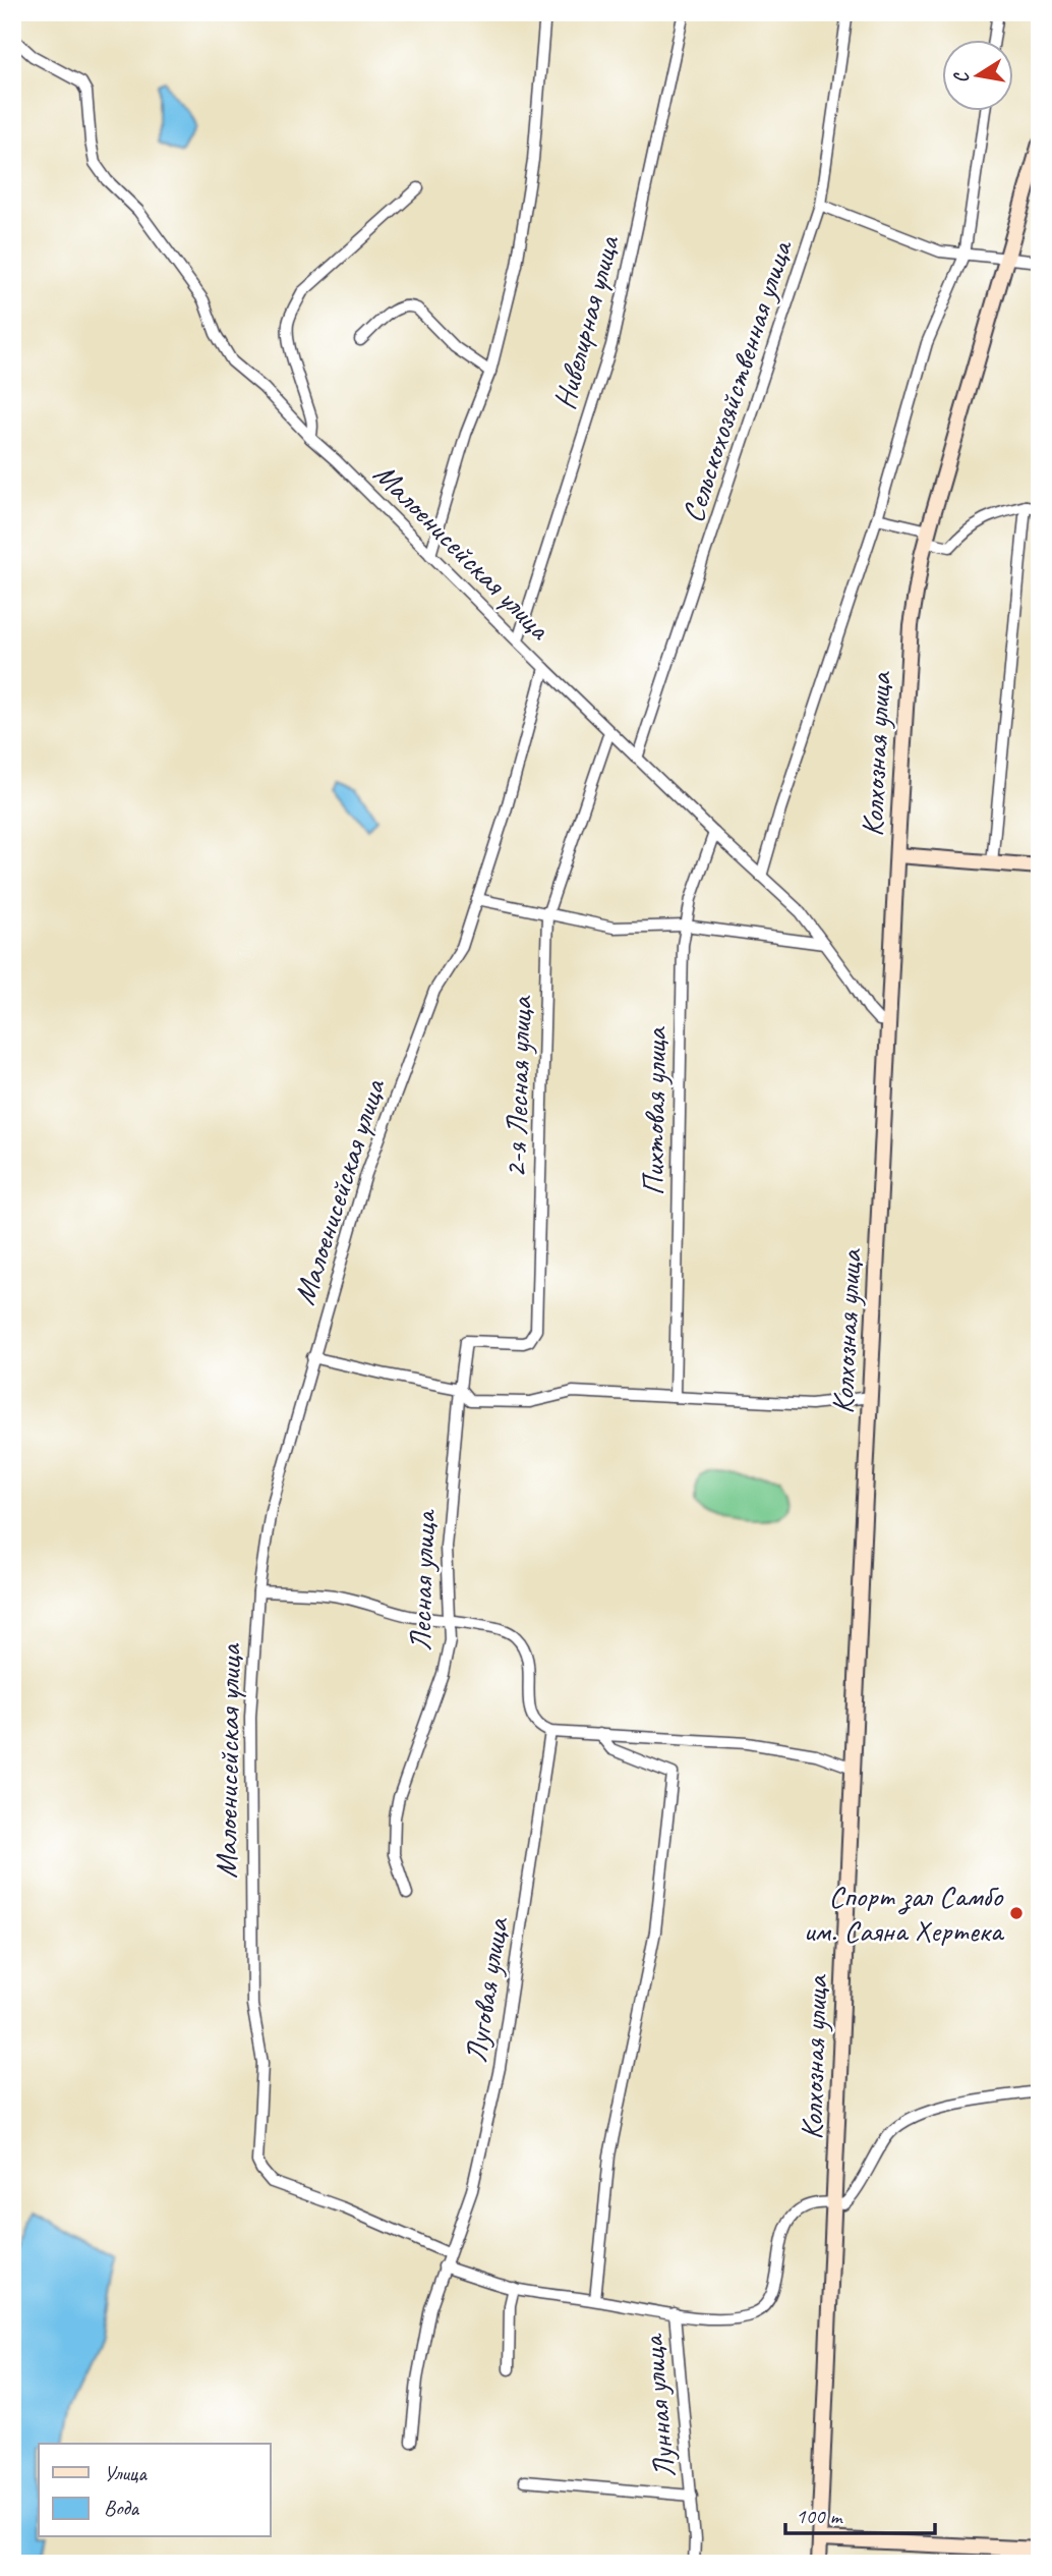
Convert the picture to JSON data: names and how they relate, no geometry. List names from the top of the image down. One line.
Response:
{"streets":{"main road":["Колхозная улица"],"street":["Нивелирная улица","Сельскохозяйственная улица","Малоенисейская улица","2-я Лесная улица","Пихтовая улица","Лесная улица","Луговая улица","Лунная улица"]},"crossings":[["Нивелирная улица","Малоенисейская улица"],["Малоенисейская улица","Луговая улица"],["2-я Лесная улица","Лесная улица"]],"places":["Спорт зал Самбо им. Саяна Хертека"],"legend":["Улица","Вода"],"scale_bar":"100 m","north":"left"}
